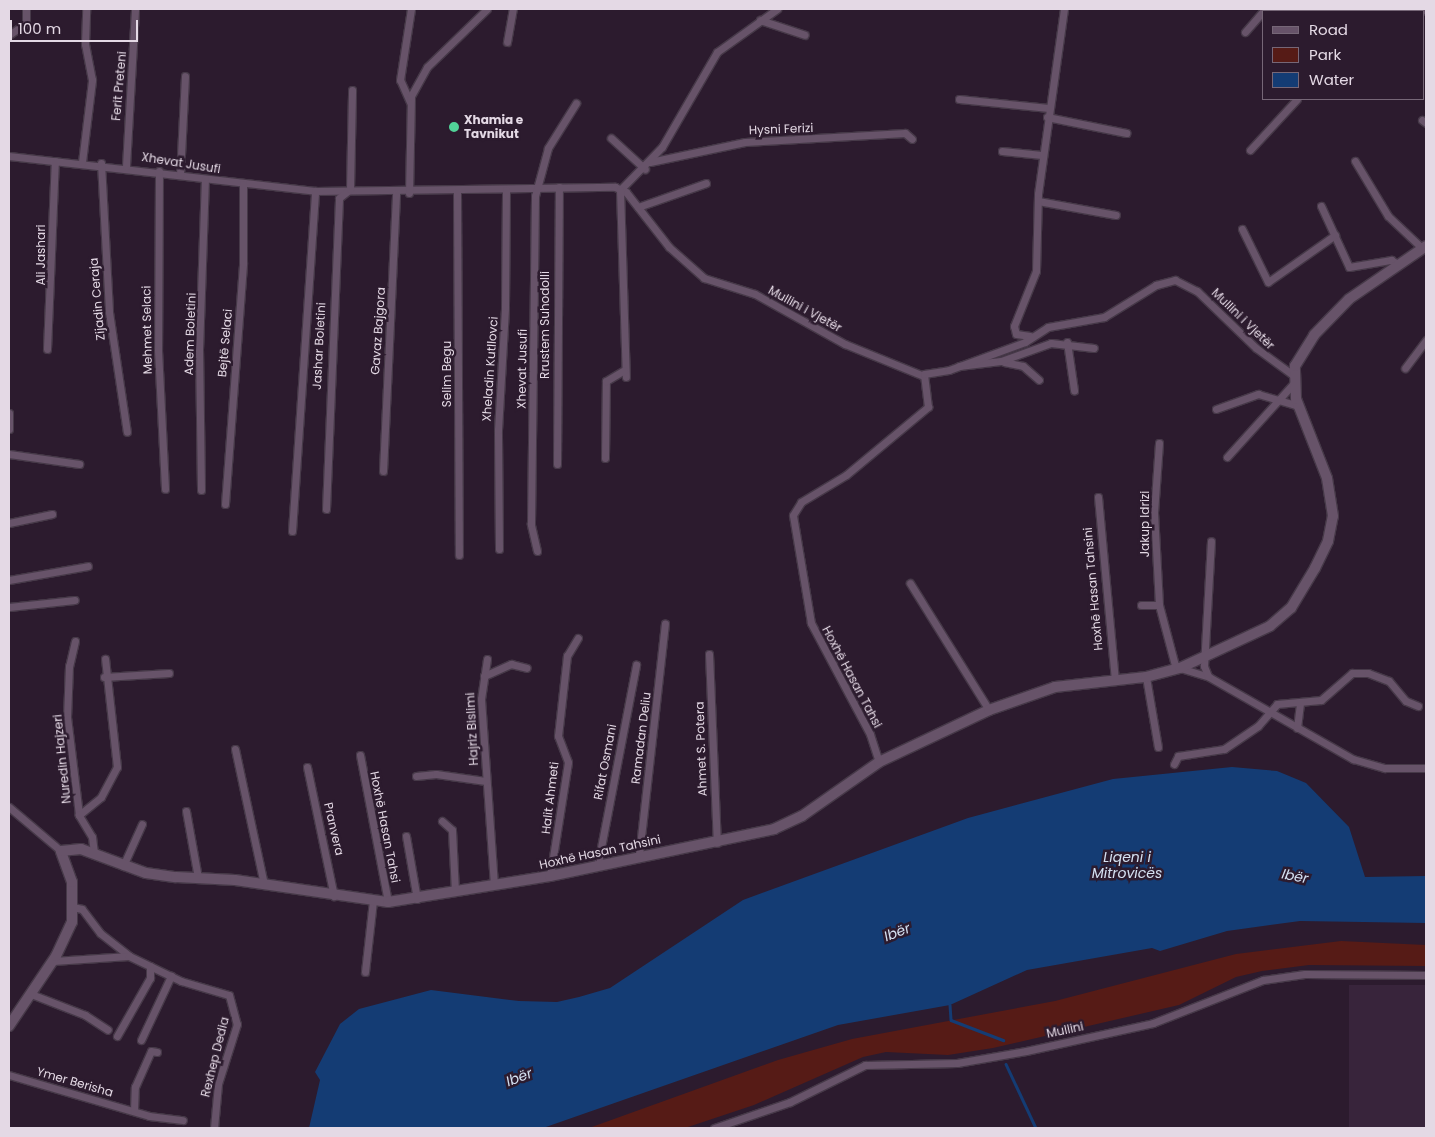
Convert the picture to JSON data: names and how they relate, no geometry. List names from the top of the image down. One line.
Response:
{"streets":{"street":["Ferit Preteni","Hysni Ferizi","Xhevat Jusufi","Ali Jashari","Zijadin Ceraja","Mullini i Vjetër","Rrustem Suhodolli","Mehmet Selaci","Gavaz Bajgora","Adem Boletini","Bejtë Selaci","Jashar Boletini","Xheladin Kutllovci","Selim Begu","Jakup Idrizi","Hoxhë Hasan Tahsini","Hoxhë Hasan Tahsi","Hajriz Bislimi","Ramadan Deliu","Ahmet S. Potera","Nuredin Hajzeri","Rifat Osmani","Halit Ahmeti","Pranvera","Mullini","Rexhep Dedia","Ymer Berisha"]},"crossings":[["Ferit Preteni","Xhevat Jusufi"],["Xhevat Jusufi","Ali Jashari"],["Xhevat Jusufi","Zijadin Ceraja"],["Xhevat Jusufi","Mullini i Vjetër"],["Xhevat Jusufi","Rrustem Suhodolli"],["Xhevat Jusufi","Mehmet Selaci"],["Xhevat Jusufi","Gavaz Bajgora"],["Xhevat Jusufi","Adem Boletini"],["Xhevat Jusufi","Bejtë Selaci"],["Xhevat Jusufi","Jashar Boletini"],["Xhevat Jusufi","Xheladin Kutllovci"],["Xhevat Jusufi","Selim Begu"],["Mullini i Vjetër","Hoxhë Hasan Tahsini"],["Mullini i Vjetër","Hoxhë Hasan Tahsi"],["Jakup Idrizi","Hoxhë Hasan Tahsini"],["Hoxhë Hasan Tahsini","Hoxhë Hasan Tahsi"],["Hoxhë Hasan Tahsini","Hajriz Bislimi"],["Hoxhë Hasan Tahsini","Ramadan Deliu"],["Hoxhë Hasan Tahsini","Ahmet S. Potera"],["Hoxhë Hasan Tahsini","Nuredin Hajzeri"],["Hoxhë Hasan Tahsini","Rifat Osmani"],["Hoxhë Hasan Tahsini","Halit Ahmeti"],["Hoxhë Hasan Tahsini","Pranvera"]],"water":["Liqeni i Mitrovicës","Ibër"],"places":["Xhamia e Tavnikut"],"legend":["Road","Park","Water"],"scale_bar":"100 m"}
